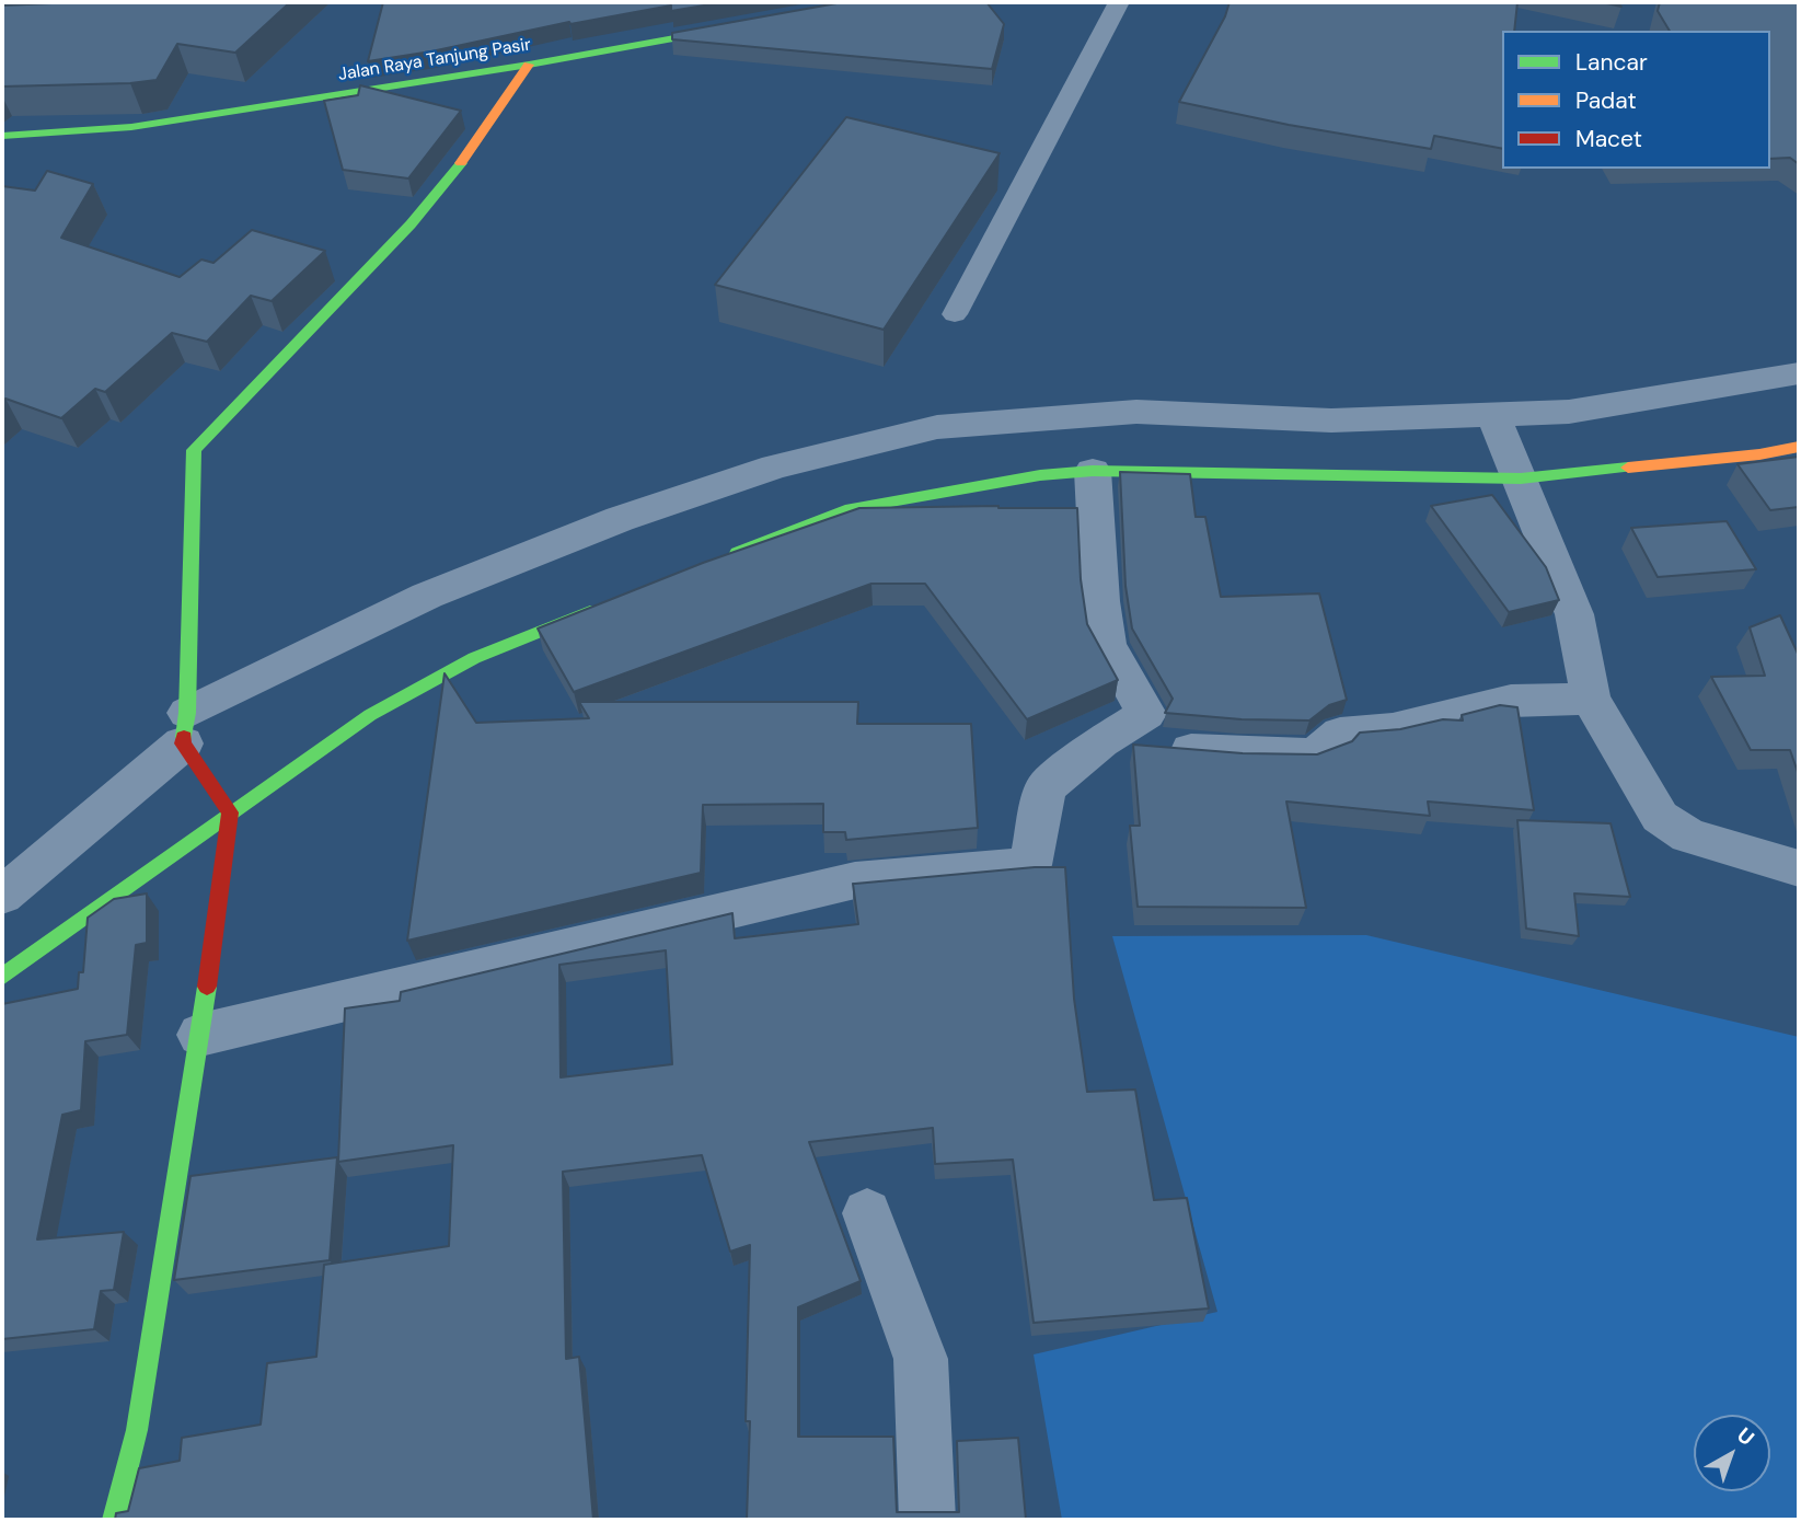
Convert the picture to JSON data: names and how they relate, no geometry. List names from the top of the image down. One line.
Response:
{"streets":{"street":["Jalan Raya Tanjung Pasir"]},"legend":["Lancar","Padat","Macet"],"north":"top right"}
